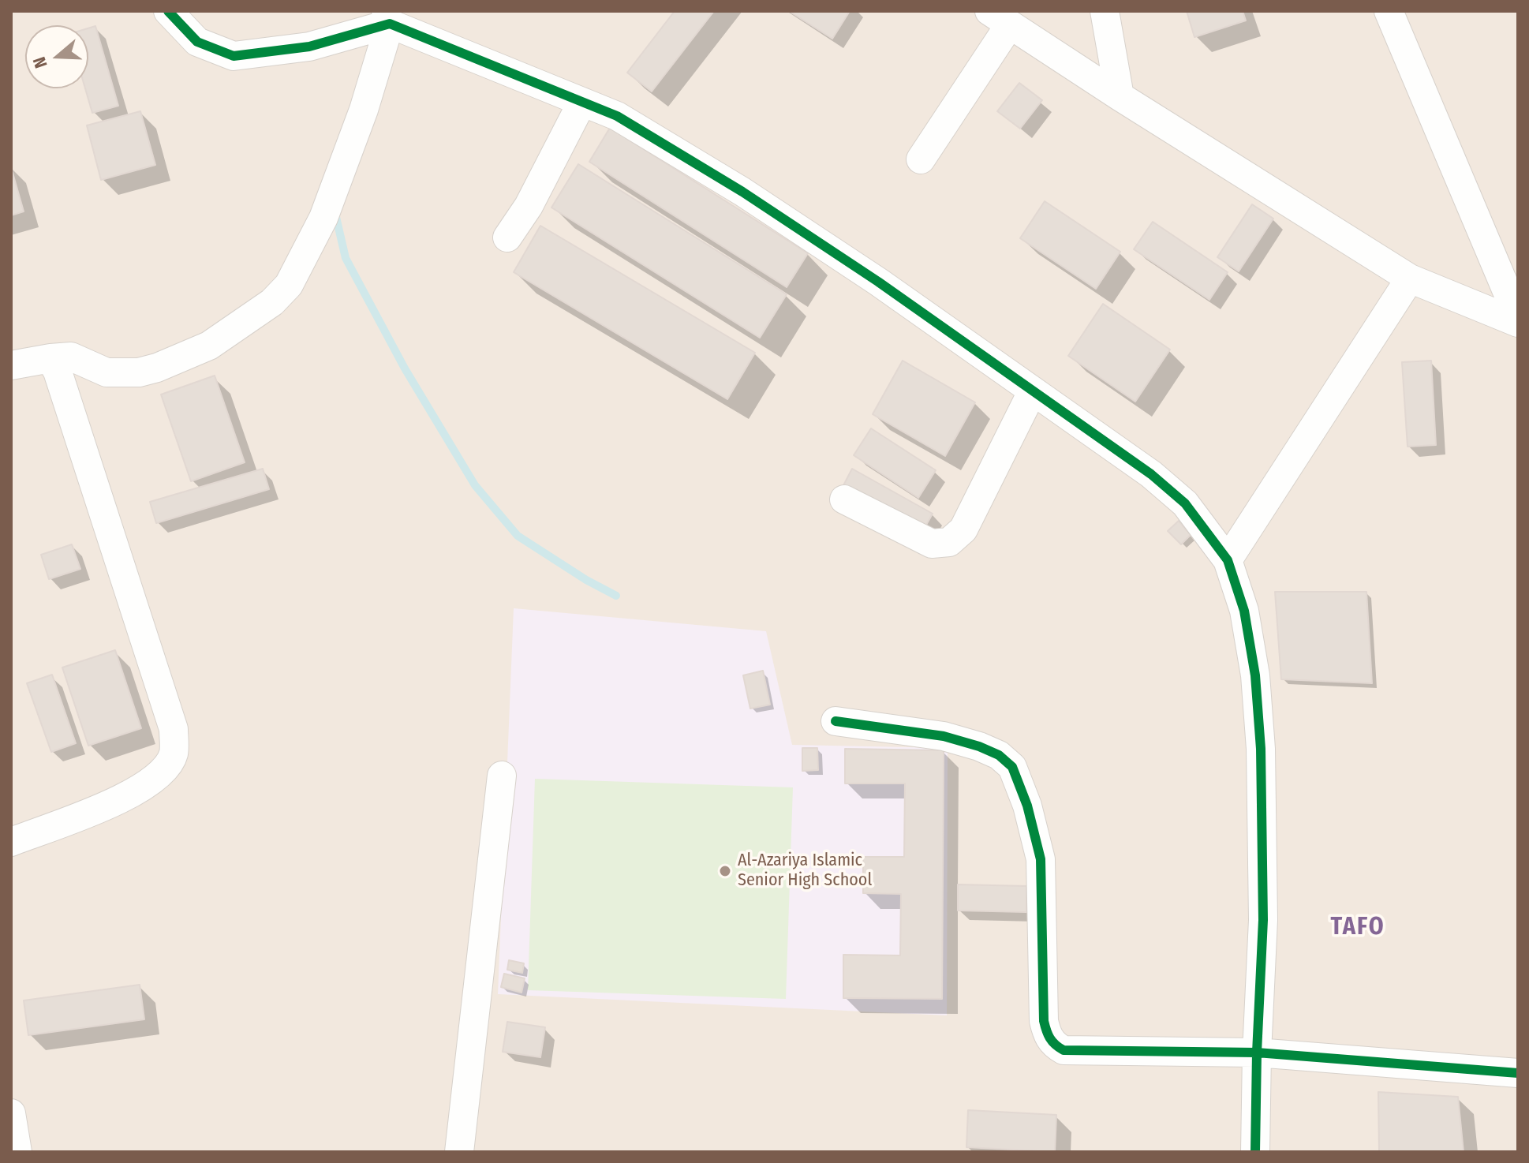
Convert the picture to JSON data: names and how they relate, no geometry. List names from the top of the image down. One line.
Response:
{"districts":["TAFO"],"places":["Al-Azariya Islamic Senior High School"],"north":"left"}
